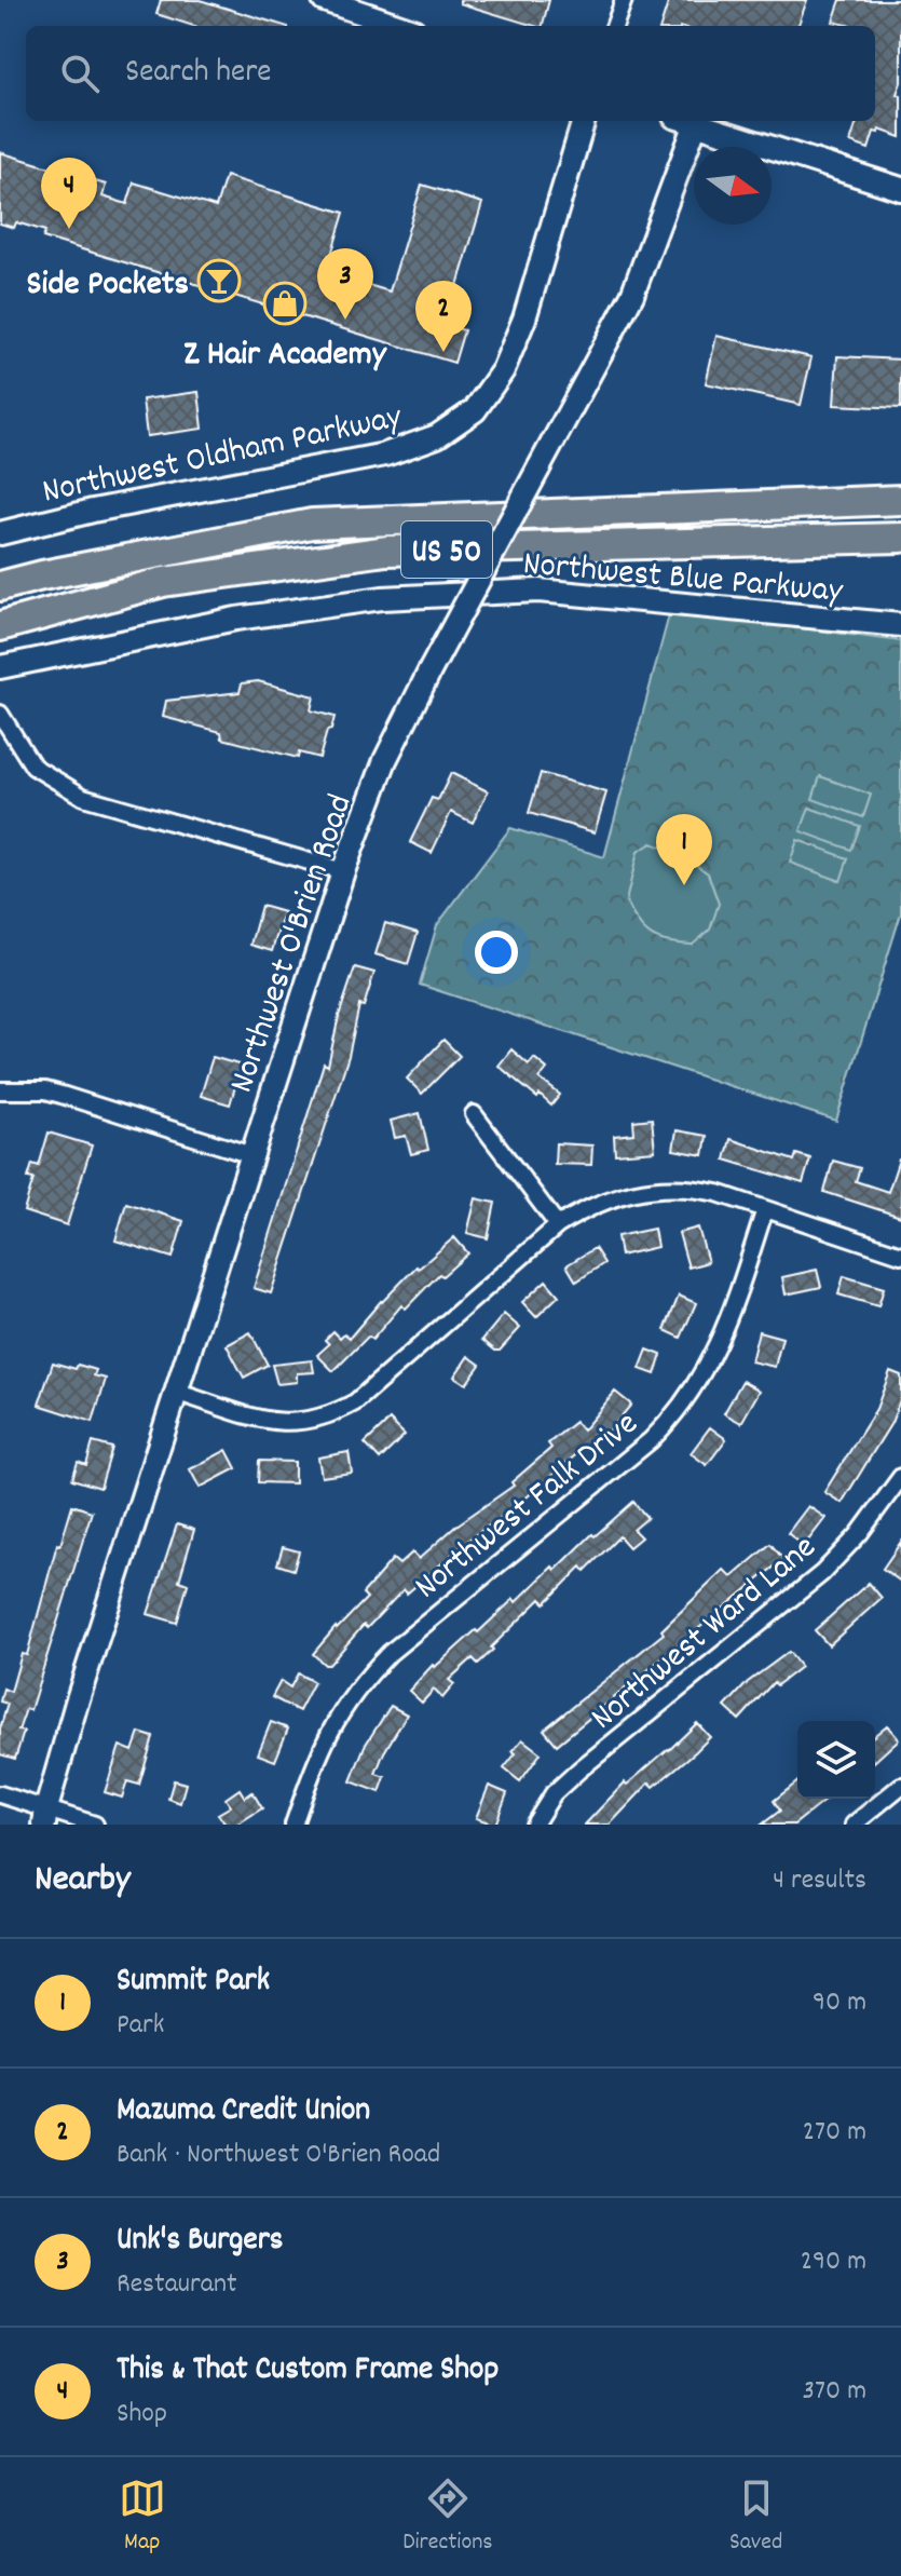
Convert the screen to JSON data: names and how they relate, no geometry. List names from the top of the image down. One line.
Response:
{"streets":{"highway":["US 50"],"street":["Northwest Oldham Parkway","Northwest Blue Parkway","Northwest O'Brien Road","Northwest Falk Drive","Northwest Ward Lane"]},"places":{"bar":["Side Pockets"],"shop":["Z Hair Academy"]},"north":"right","page":{"search":"Search here","pins":["4","3","2","1"],"heading":["Nearby","4 results"],"list":[{"mark":"1","name":"Summit Park","note":"Park","value":"90 m"},{"mark":"2","name":"Mazuma Credit Union","note":"Bank · Northwest O'Brien Road","value":"270 m"},{"mark":"3","name":"Unk's Burgers","note":"Restaurant","value":"290 m"},{"mark":"4","name":"This & That Custom Frame Shop","note":"Shop","value":"370 m"}],"nav":["Map","Directions","Saved"]}}
